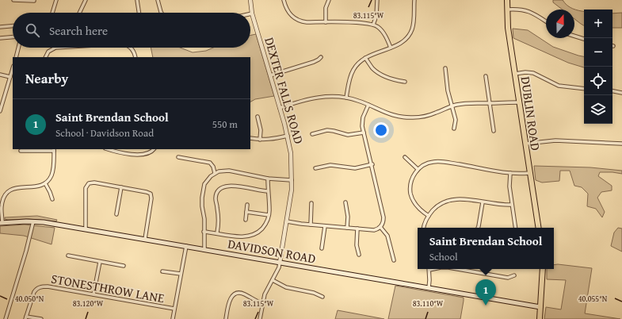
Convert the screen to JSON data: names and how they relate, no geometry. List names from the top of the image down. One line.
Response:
{"streets":{"main road":["DUBLIN ROAD","DAVIDSON ROAD"],"street":["DEXTER FALLS ROAD","STONESTHROW LANE"]},"crossings":[["DEXTER FALLS ROAD","DAVIDSON ROAD"]],"north":"top","page":{"map_buttons":["+","−"],"search":"Search here","heading":"Nearby","list":[{"mark":"1","name":"Saint Brendan School","note":"School · Davidson Road","value":"550 m"}],"popup":["Saint Brendan School","School"],"pins":"1"},"coordinates":["83.115°W","40.055°N","40.050°N","83.120°W","83.110°W"]}
